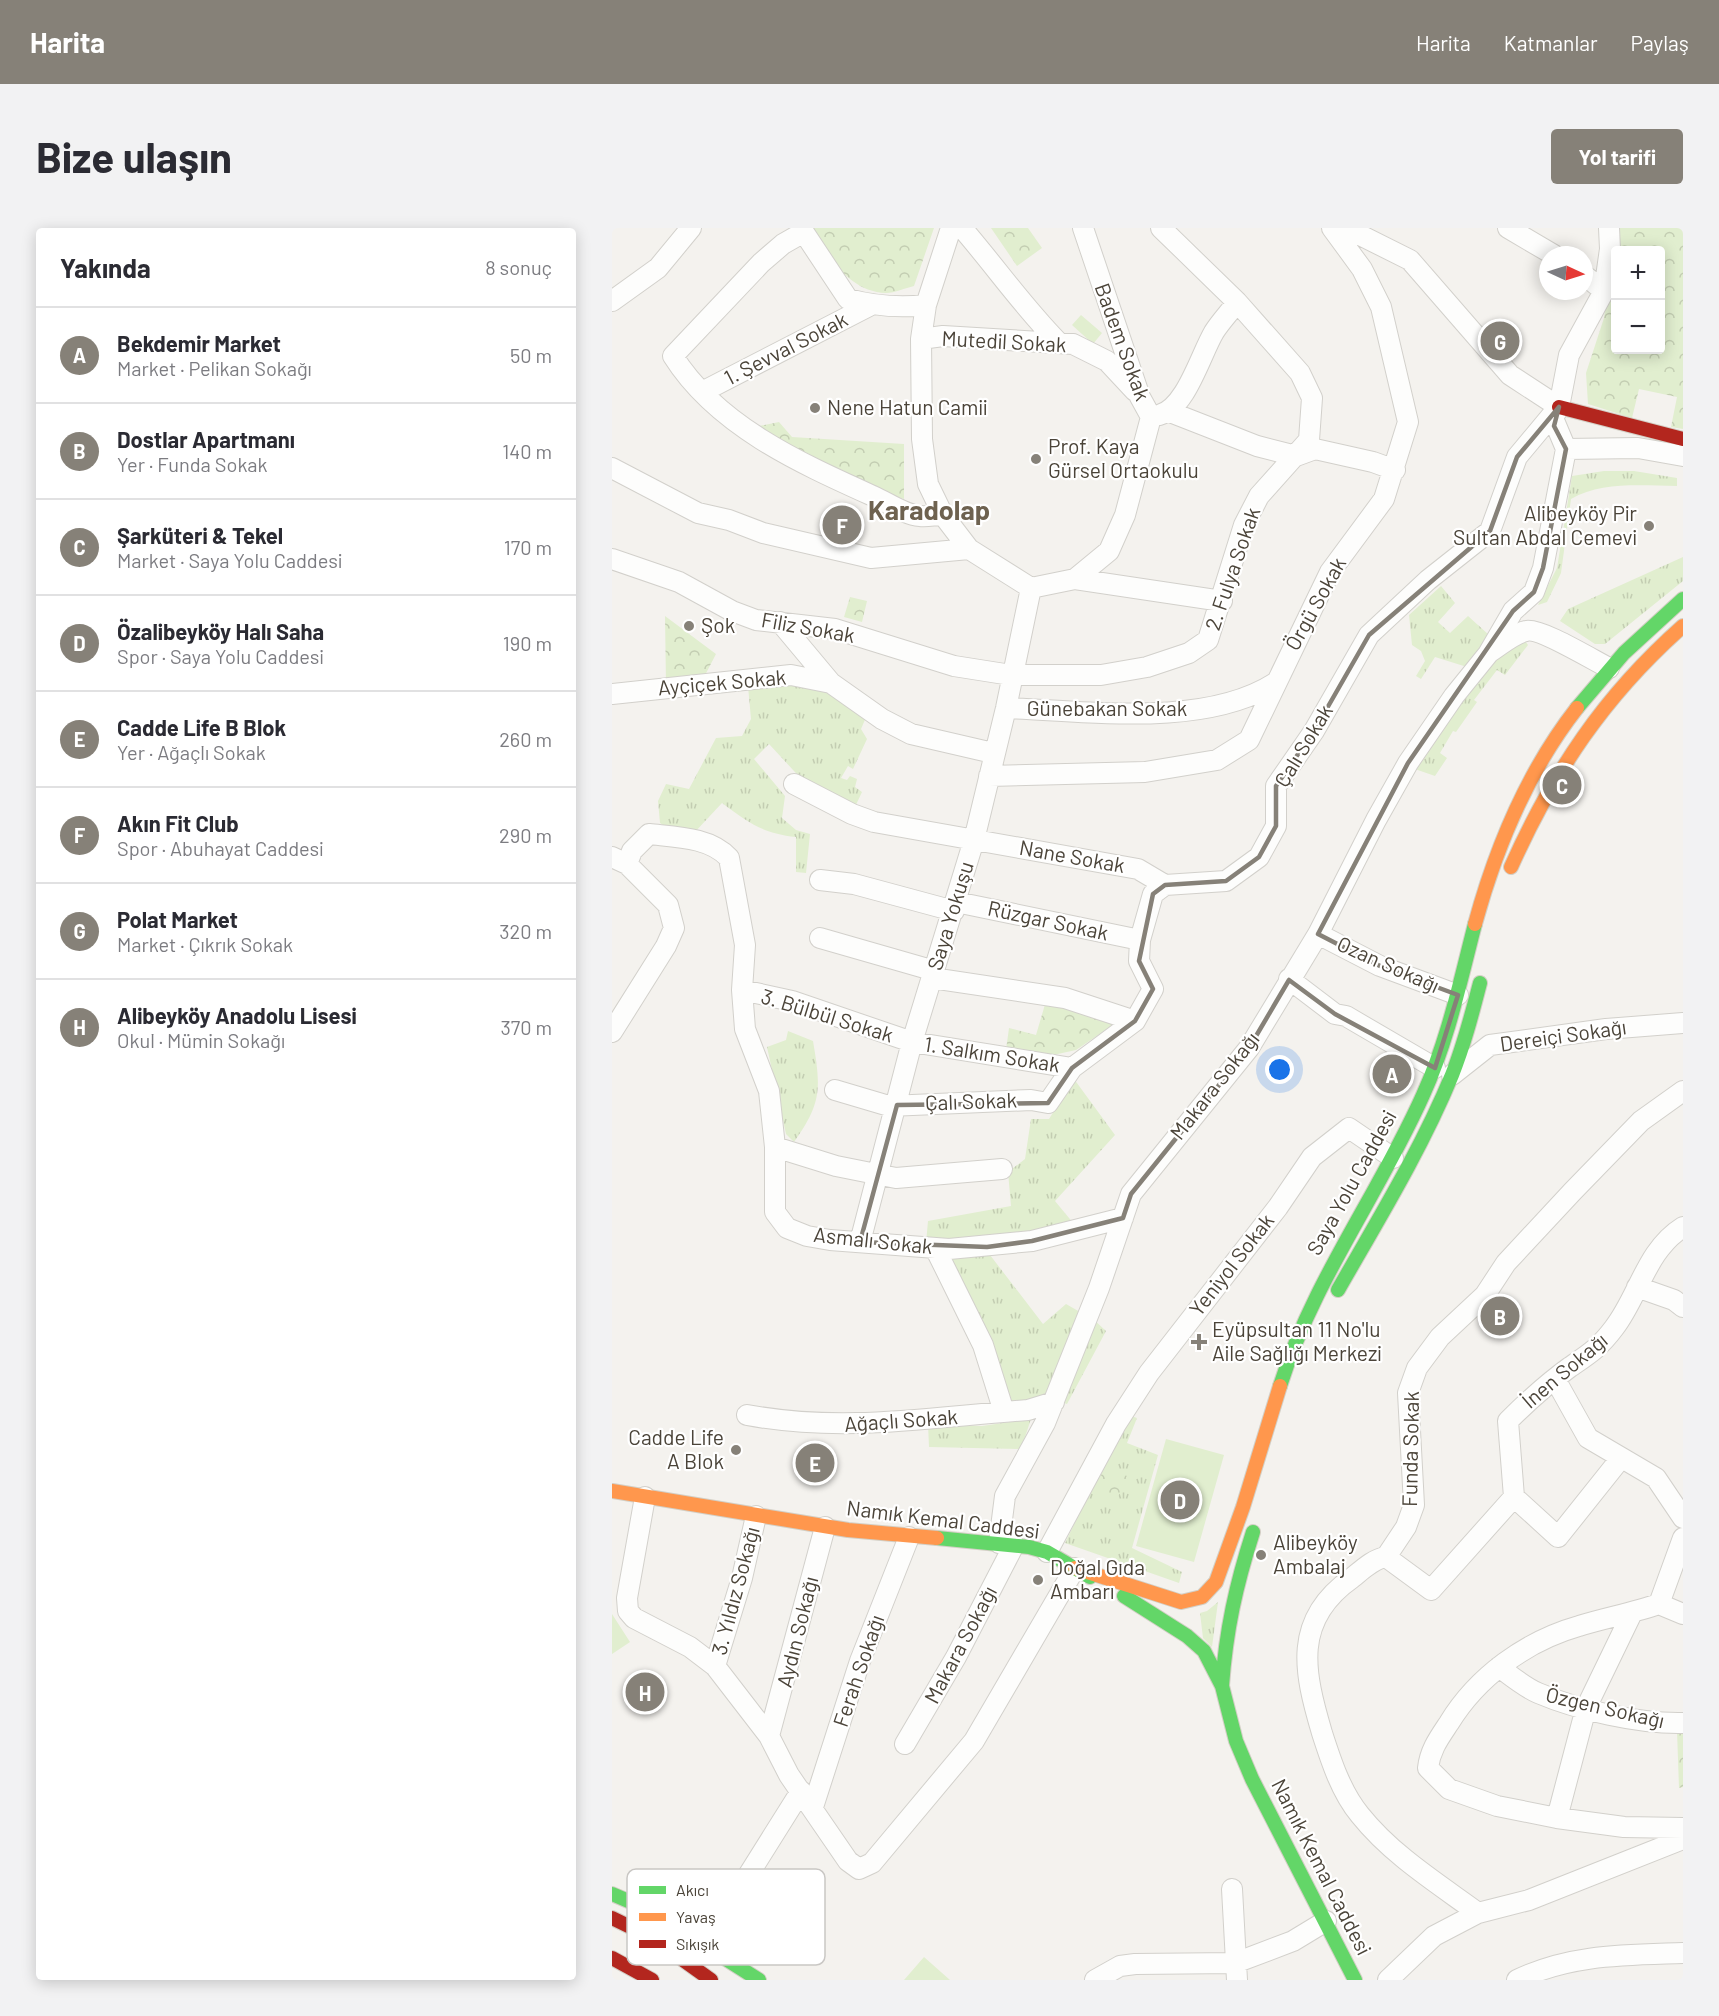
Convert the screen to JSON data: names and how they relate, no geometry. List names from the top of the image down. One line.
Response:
{"streets":{"main road":["Saya Yolu Caddesi","Namık Kemal Caddesi"],"street":["Mutedil Sokak","Badem Sokak","1. Şevval Sokak","2. Fulya Sokak","Örgü Sokak","Filiz Sokak","Ayçiçek Sokak","Günebakan Sokak","Çalı Sokak","Nane Sokak","Saya Yokuşu","Rüzgar Sokak","Ozan Sokağı","3. Bülbül Sokak","Dereiçi Sokağı","1. Salkım Sokak","Makara Sokağı","Asmalı Sokak","Yeniyol Sokak","İnen Sokağı","Ağaçlı Sokak","Funda Sokak","3. Yıldız Sokağı","Aydın Sokağı","Ferah Sokağı","Özgen Sokağı"]},"crossings":[["Mutedil Sokak","Badem Sokak"],["2. Fulya Sokak","Filiz Sokak"],["2. Fulya Sokak","Saya Yokuşu"],["Örgü Sokak","Günebakan Sokak"],["Örgü Sokak","Saya Yokuşu"],["Filiz Sokak","Saya Yokuşu"],["Ayçiçek Sokak","Saya Yokuşu"],["Günebakan Sokak","Saya Yokuşu"],["Çalı Sokak","Nane Sokak"],["Çalı Sokak","Saya Yokuşu"],["Çalı Sokak","Rüzgar Sokak"],["Çalı Sokak","1. Salkım Sokak"],["Nane Sokak","Saya Yokuşu"],["Saya Yokuşu","Rüzgar Sokak"],["Saya Yokuşu","3. Bülbül Sokak"],["Saya Yokuşu","1. Salkım Sokak"],["Saya Yokuşu","Asmalı Sokak"],["Ozan Sokağı","Makara Sokağı"],["Ozan Sokağı","Saya Yolu Caddesi"],["3. Bülbül Sokak","1. Salkım Sokak"],["3. Bülbül Sokak","Asmalı Sokak"],["Dereiçi Sokağı","Saya Yolu Caddesi"],["Makara Sokağı","Asmalı Sokak"],["Makara Sokağı","Ağaçlı Sokak"],["Makara Sokağı","Namık Kemal Caddesi"],["Saya Yolu Caddesi","Yeniyol Sokak"],["Saya Yolu Caddesi","Namık Kemal Caddesi"],["Yeniyol Sokak","Namık Kemal Caddesi"],["Namık Kemal Caddesi","3. Yıldız Sokağı"],["Namık Kemal Caddesi","Aydın Sokağı"],["Namık Kemal Caddesi","Ferah Sokağı"]],"districts":["Karadolap"],"places":{"other":["Nene Hatun Camii","Prof. Kaya Gürsel Ortaokulu","Alibeyköy Pir Sultan Abdal Cemevi","Şok","Cadde Life A Blok","Alibeyköy Ambalaj","Doğal Gıda Ambarı"],"health":["Eyüpsultan 11 No'lu Aile Sağlığı Merkezi"]},"legend":["Akıcı","Yavaş","Sıkışık"],"north":"right","page":{"header":"Harita","nav":["Harita","Katmanlar","Paylaş"],"buttons":"Yol tarifi","title":"Bize ulaşın","heading":["Yakında","8 sonuç"],"map_buttons":["+","−"],"list":[{"mark":"A","name":"Bekdemir Market","note":"Market · Pelikan Sokağı","value":"50 m"},{"mark":"B","name":"Dostlar Apartmanı","note":"Yer · Funda Sokak","value":"140 m"},{"mark":"C","name":"Şarküteri & Tekel","note":"Market · Saya Yolu Caddesi","value":"170 m"},{"mark":"D","name":"Özalibeyköy Halı Saha","note":"Spor · Saya Yolu Caddesi","value":"190 m"},{"mark":"E","name":"Cadde Life B Blok","note":"Yer · Ağaçlı Sokak","value":"260 m"},{"mark":"F","name":"Akın Fit Club","note":"Spor · Abuhayat Caddesi","value":"290 m"},{"mark":"G","name":"Polat Market","note":"Market · Çıkrık Sokak","value":"320 m"},{"mark":"H","name":"Alibeyköy Anadolu Lisesi","note":"Okul · Mümin Sokağı","value":"370 m"}],"pins":["G","F","C","A","B","E","D","H"]}}
